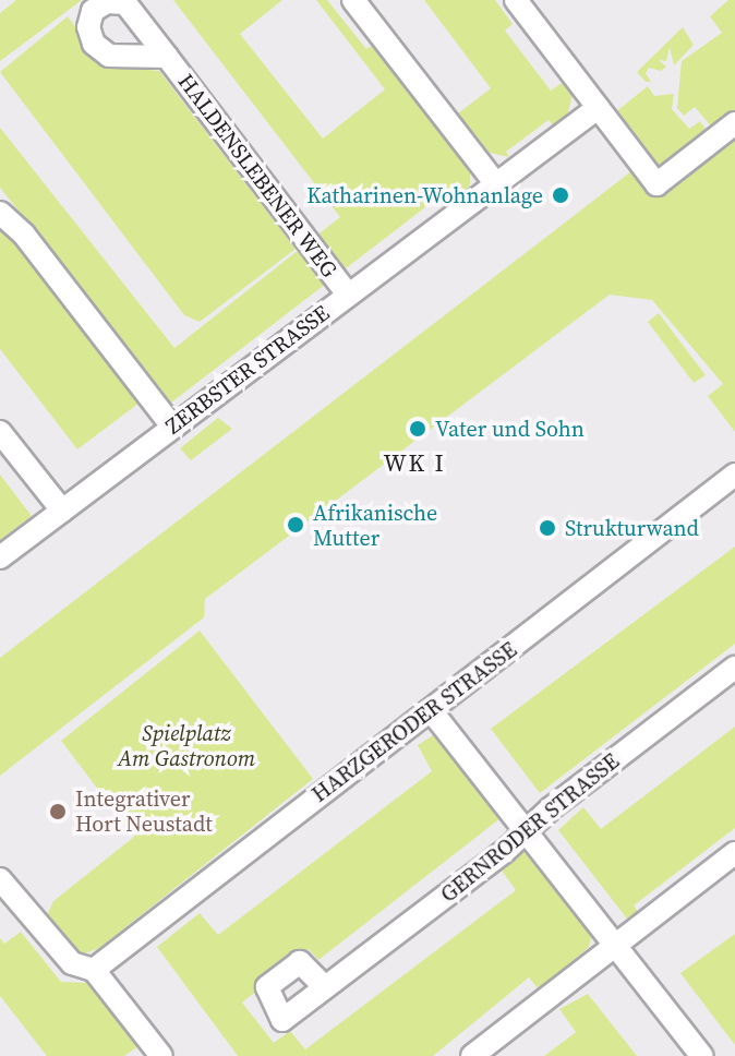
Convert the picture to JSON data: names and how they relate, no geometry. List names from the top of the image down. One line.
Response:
{"streets":{"street":["HALDENSLEBENER WEG","ZERBSTER STRASSE","HARZGERODER STRASSE","GERNRODER STRASSE"]},"crossings":[["HALDENSLEBENER WEG","ZERBSTER STRASSE"]],"districts":["WK I"],"parks":["Spielplatz Am Gastronom"],"places":["Katharinen-Wohnanlage","Vater und Sohn","Afrikanische Mutter","Strukturwand","Integrativer Hort Neustadt"]}
